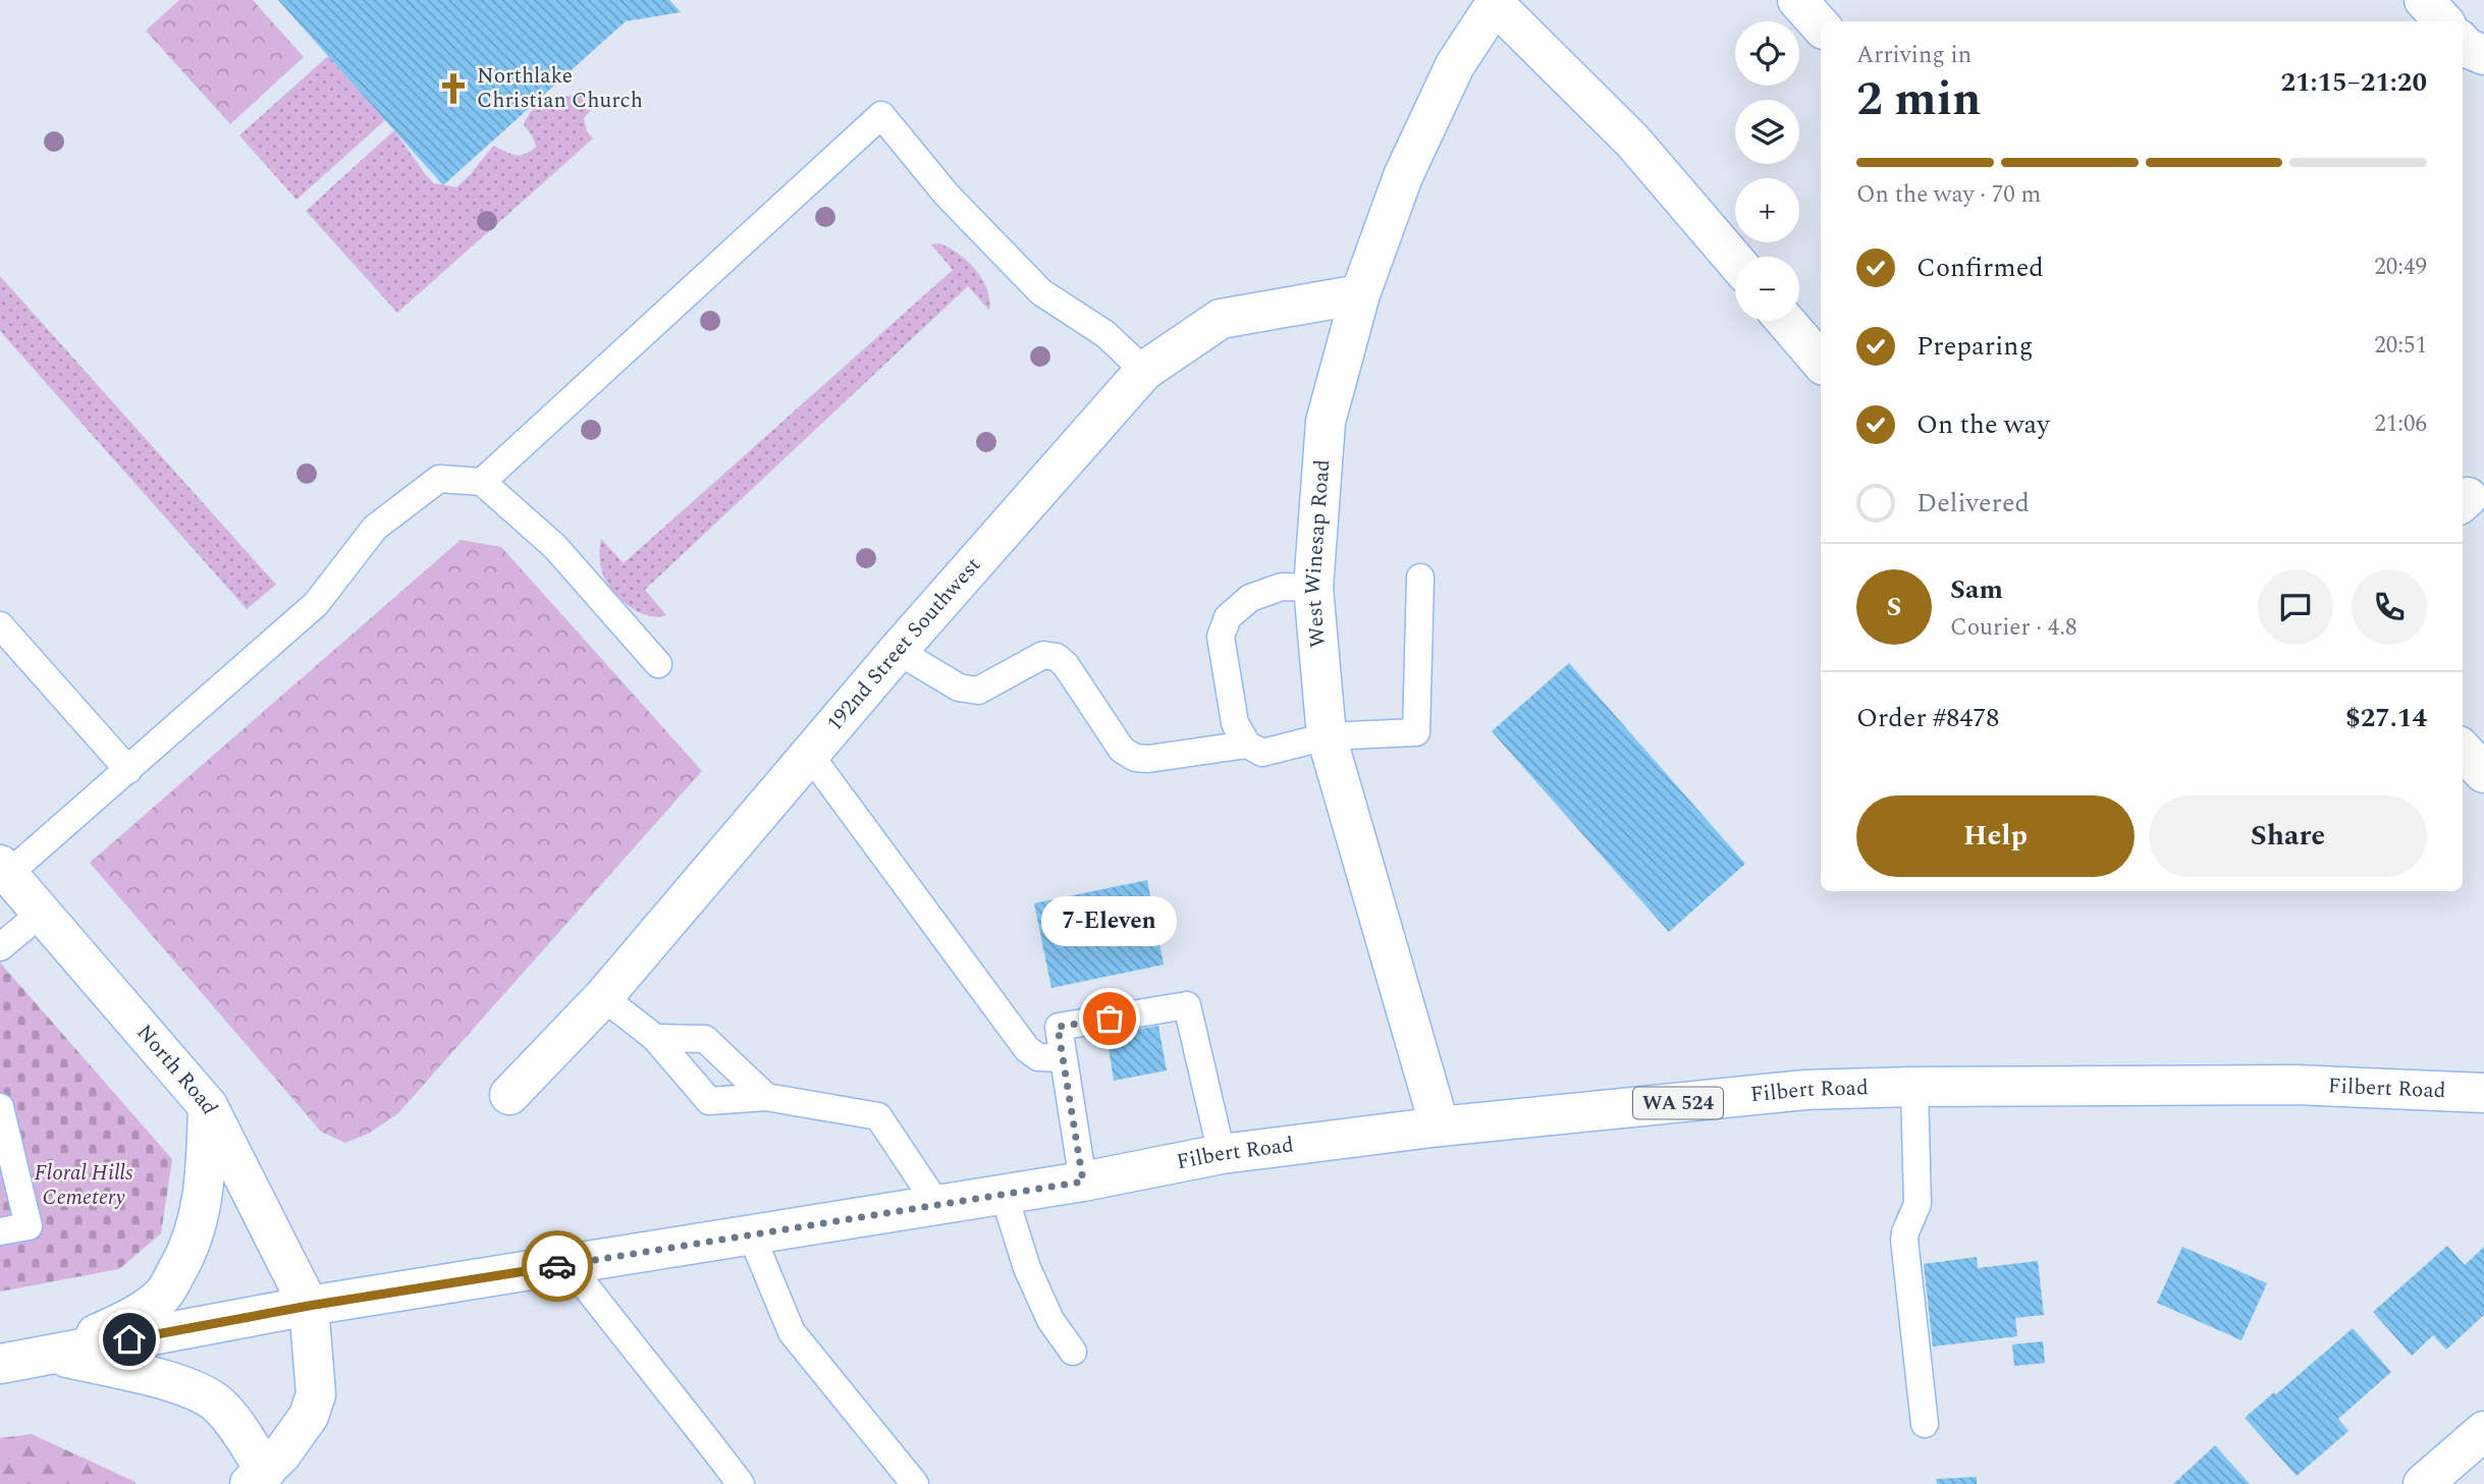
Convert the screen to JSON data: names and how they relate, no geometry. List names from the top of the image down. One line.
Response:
{"streets":{"street":["West Winesap Road","192nd Street Southwest","North Road","Filbert Road","WA 524"]},"crossings":[["West Winesap Road","192nd Street Southwest"],["West Winesap Road","Filbert Road"],["North Road","Filbert Road"]],"parks":["Floral Hills Cemetery"],"places":{"church":["Northlake Christian Church"],"other":["7-Eleven"]},"page":{"map_buttons":["+","−"],"heading":["2 min","Arriving in","21:15–21:20"],"panel":["Sam","Courier · 4.8","Order #8478","$27.14"],"bar":"On the way · 70 m","list":[["Confirmed","20:49"],["Preparing","20:51"],["On the way","21:06"],"Delivered"],"round":"S","buttons":["Help","Share"],"bubble":"7-Eleven"}}
